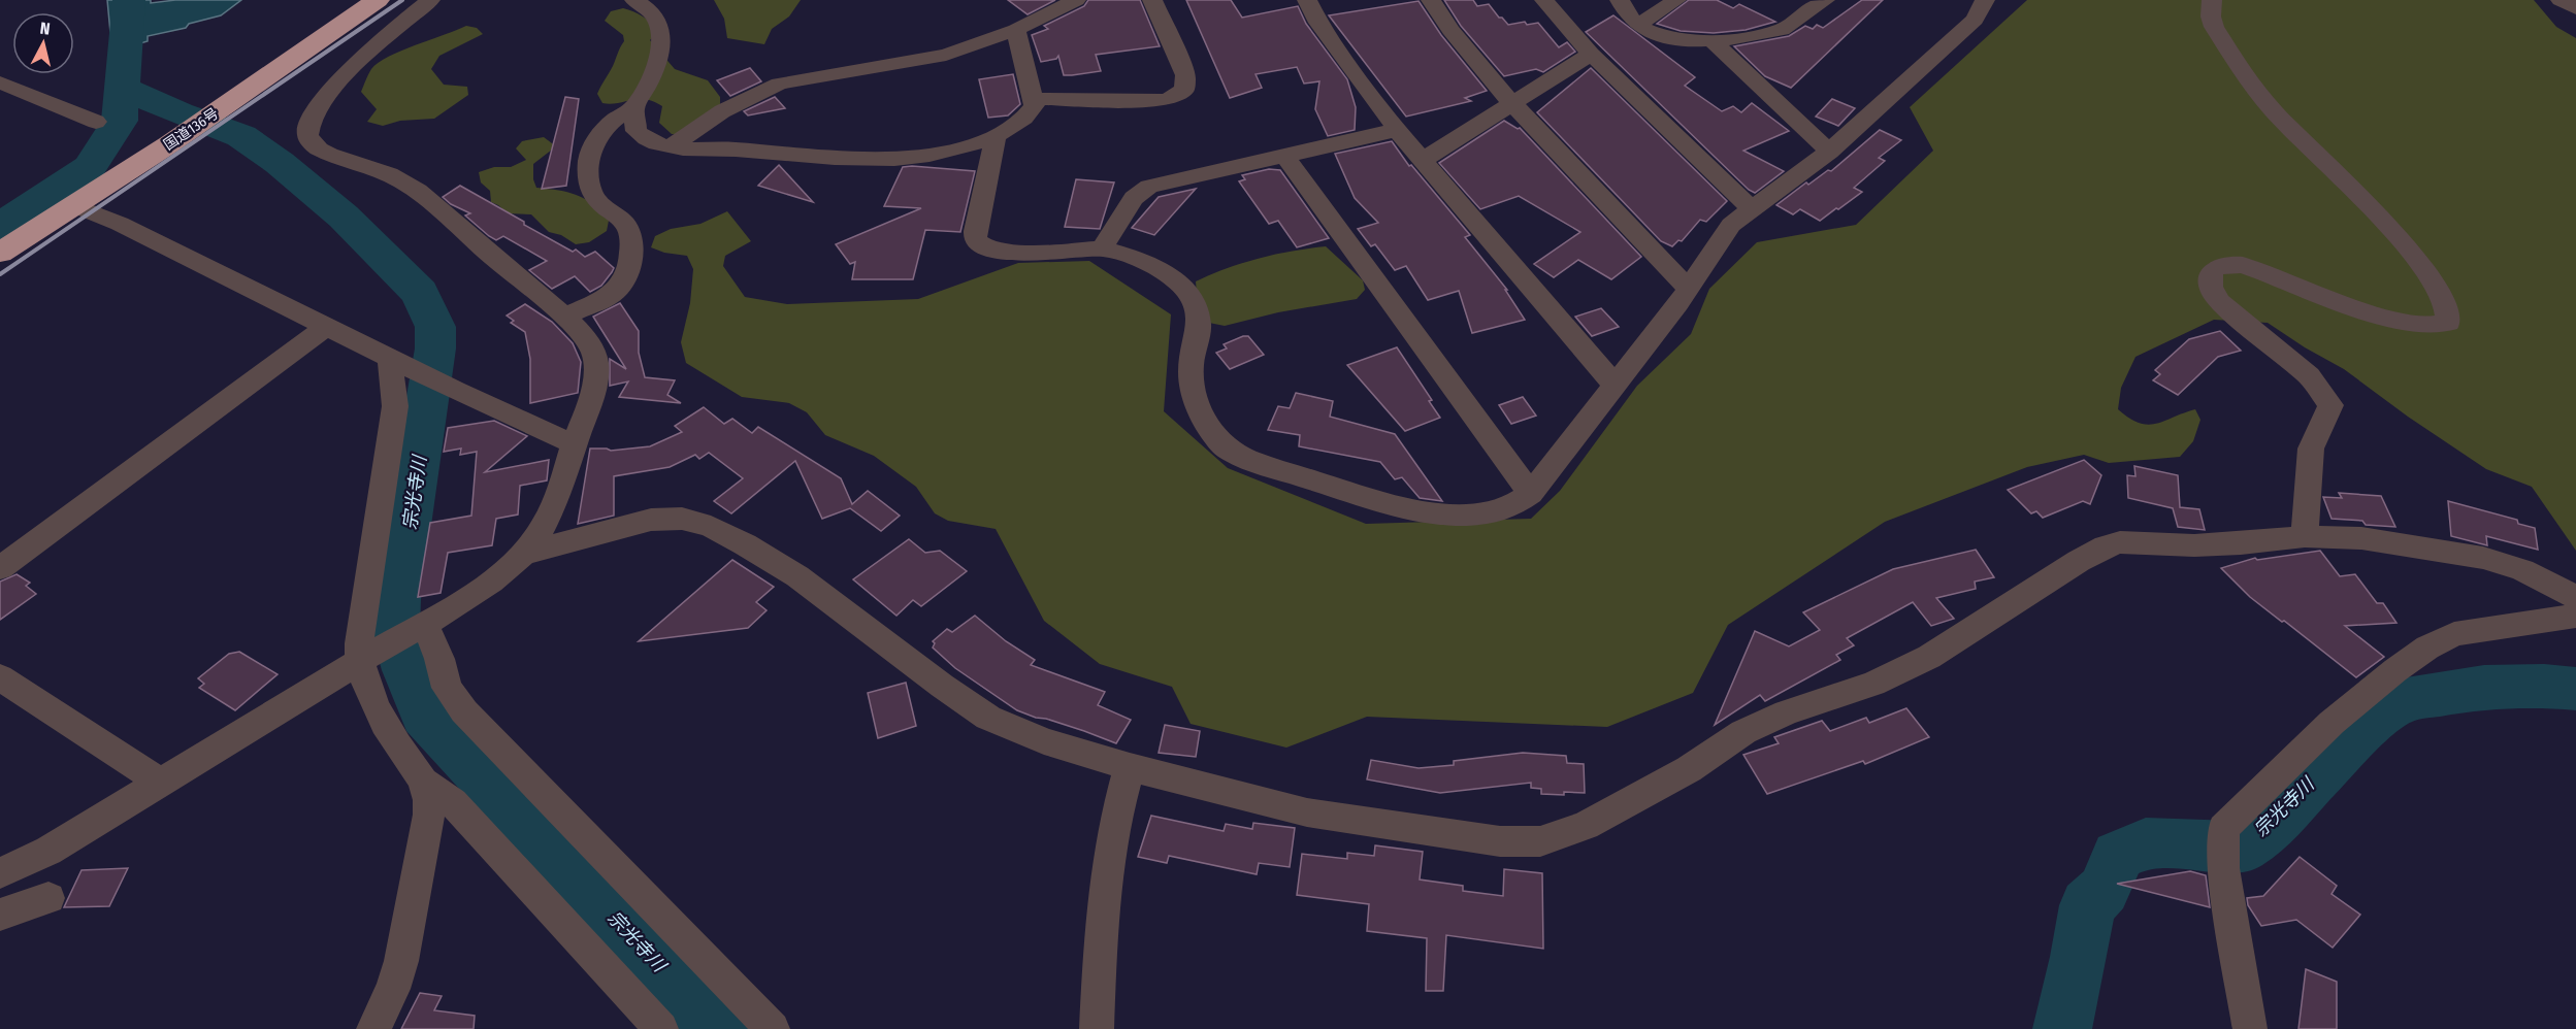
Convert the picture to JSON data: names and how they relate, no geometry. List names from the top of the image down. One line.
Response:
{"streets":{"highway":["国道136号"]},"water":["宗光寺川"],"north":"top"}
